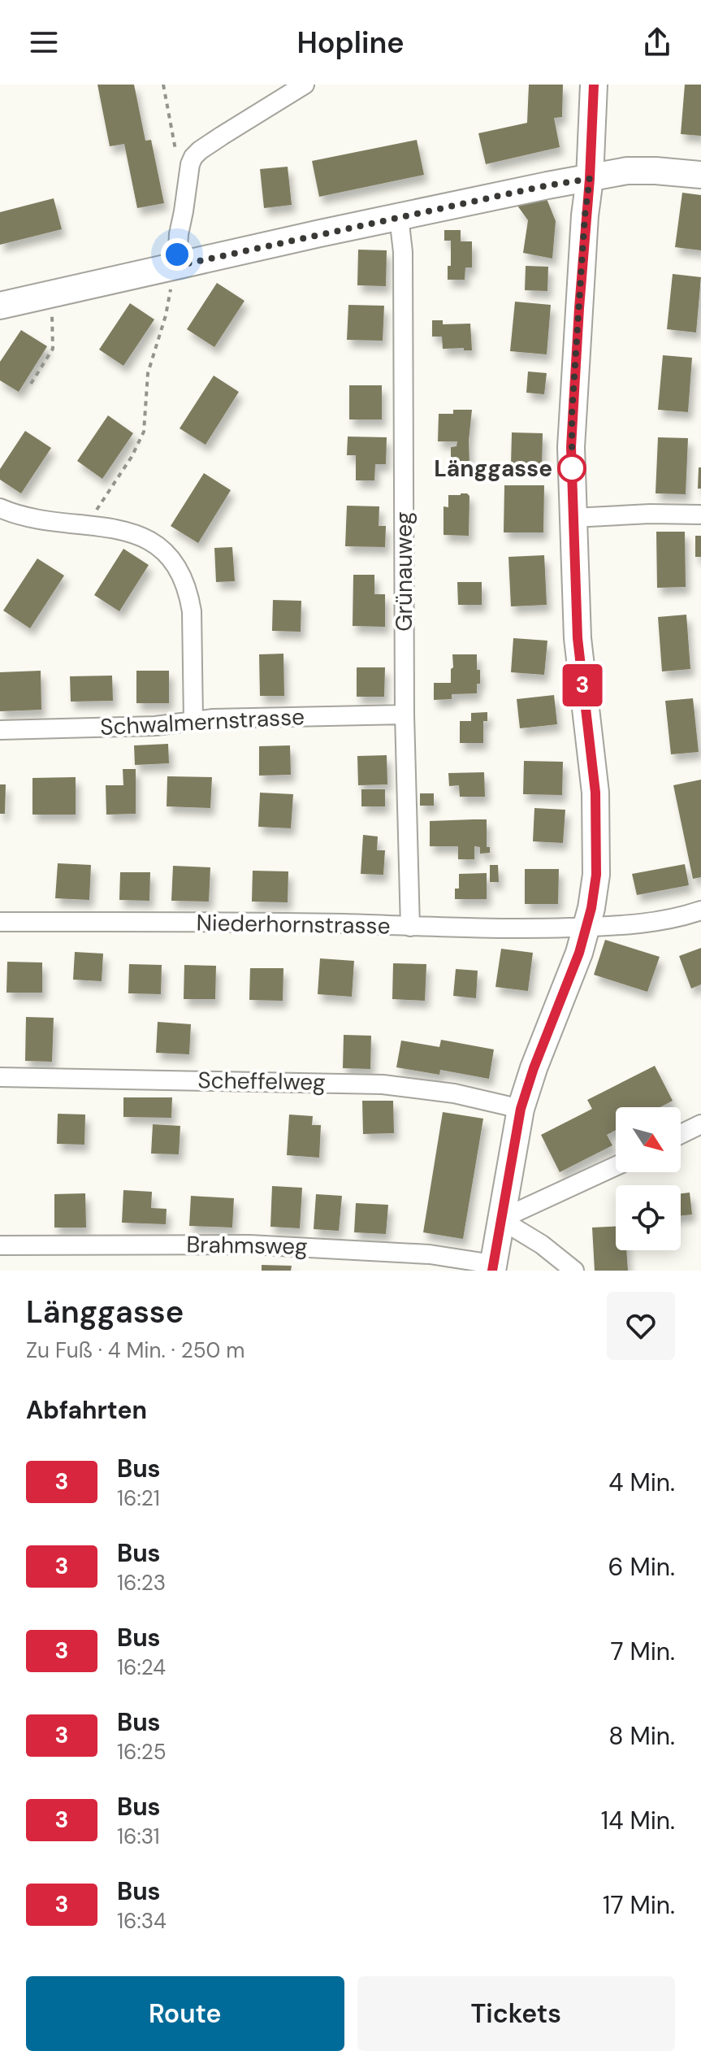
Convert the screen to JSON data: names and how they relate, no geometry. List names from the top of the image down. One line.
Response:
{"streets":{"street":["Grünauweg","Schwalmernstrasse","Niederhornstrasse","Scheffelweg","Brahmsweg"]},"crossings":[["Grünauweg","Schwalmernstrasse"],["Grünauweg","Niederhornstrasse"]],"places":["Länggasse"],"lines":["bus line 3"],"north":"bottom right","page":{"header":"Hopline","on_map":"3","heading":[["Länggasse","Zu Fuß · 4 Min. · 250 m"],"Abfahrten"],"list":[{"mark":"3","name":"Bus","note":"16:21","value":"4 Min."},{"mark":"3","name":"Bus","note":"16:23","value":"6 Min."},{"mark":"3","name":"Bus","note":"16:24","value":"7 Min."},{"mark":"3","name":"Bus","note":"16:25","value":"8 Min."},{"mark":"3","name":"Bus","note":"16:31","value":"14 Min."},{"mark":"3","name":"Bus","note":"16:34","value":"17 Min."}],"buttons":["Route","Tickets"]}}
